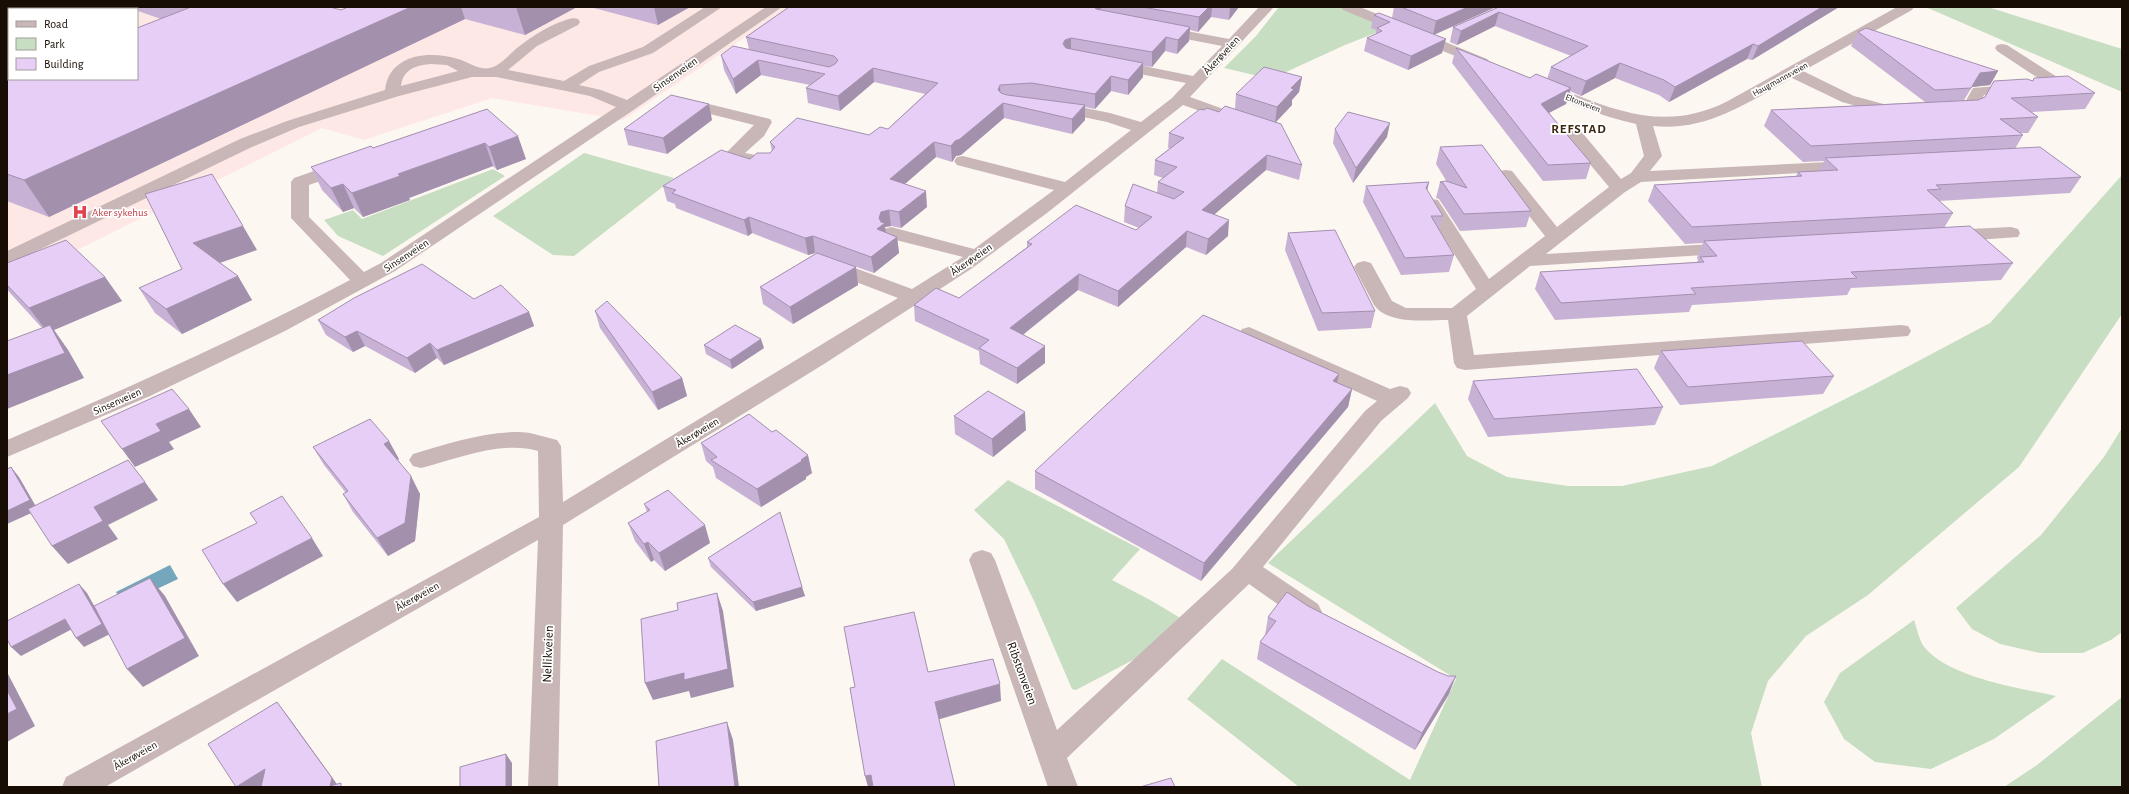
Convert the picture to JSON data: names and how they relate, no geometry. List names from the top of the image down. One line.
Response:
{"streets":{"street":["Åkerøveien","Sinsenveien","Haugmannsveien","Eltonveien","Nellikveien","Ribstonveien"]},"crossings":[["Åkerøveien","Nellikveien"],["Haugmannsveien","Eltonveien"]],"districts":["REFSTAD"],"places":{"hospital":["Aker sykehus"]},"legend":["Road","Park","Building"]}
